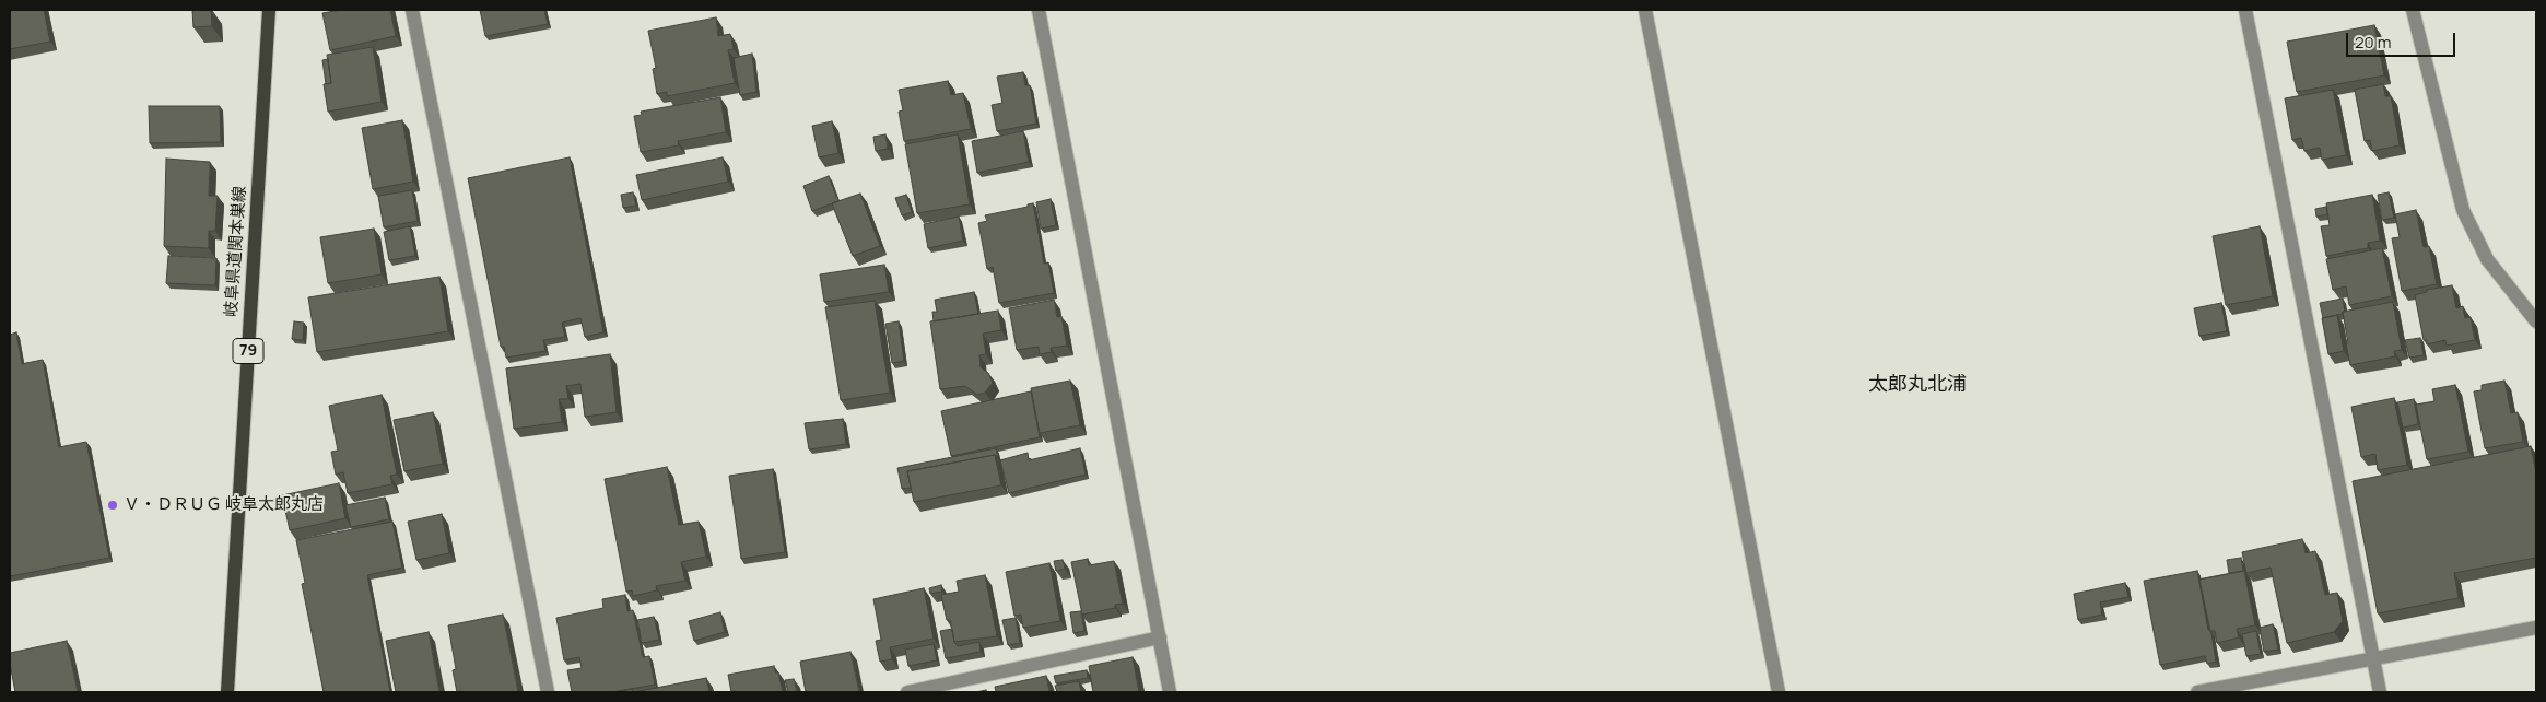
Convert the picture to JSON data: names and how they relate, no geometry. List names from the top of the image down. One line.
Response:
{"streets":{"main road":["岐阜県道関本巣線","79"]},"districts":["太郎丸北浦"],"places":["Ｖ・ＤＲＵＧ 岐阜太郎丸店"],"scale_bar":"20 m"}
